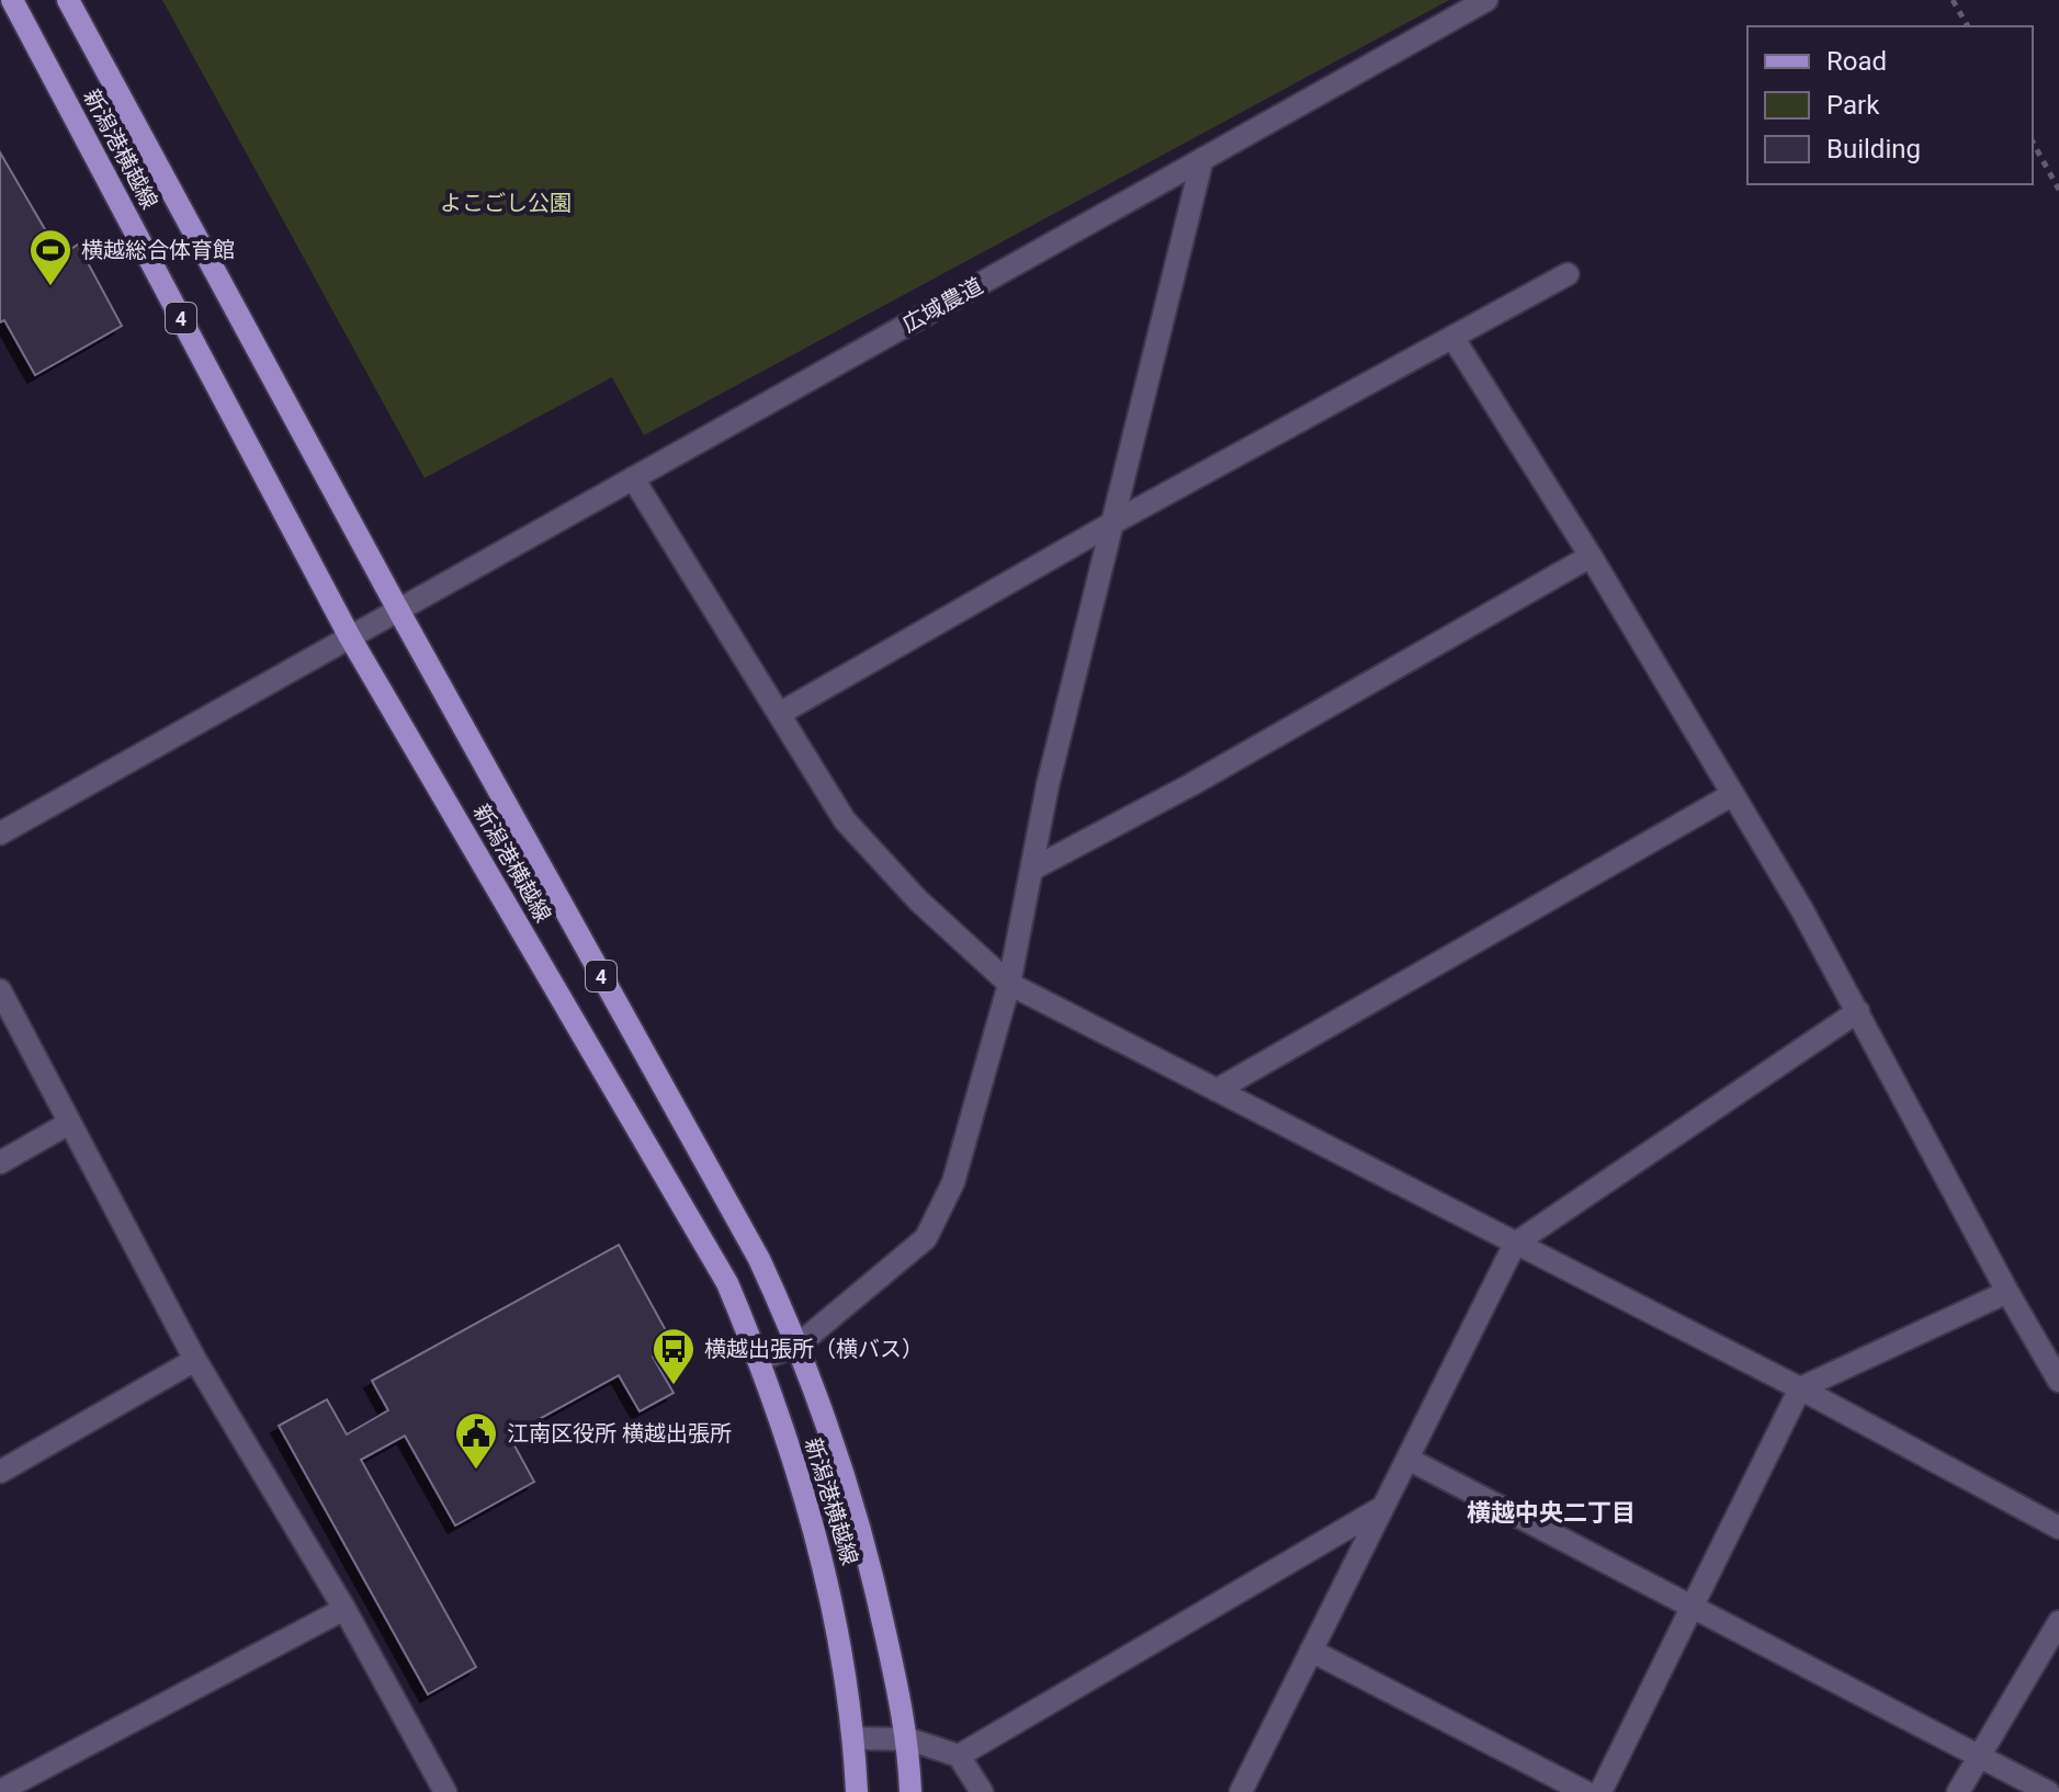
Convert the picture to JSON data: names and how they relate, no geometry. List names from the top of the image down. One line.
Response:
{"streets":{"main road":["新潟港横越線","4"],"street":["広域農道"]},"crossings":[["新潟港横越線","広域農道"]],"districts":["横越中央二丁目"],"parks":["よこごし公園"],"places":{"sports":["横越総合体育館"],"bus stop":["横越出張所（横バス）"],"public building":["江南区役所 横越出張所"]},"legend":["Road","Park","Building"]}
